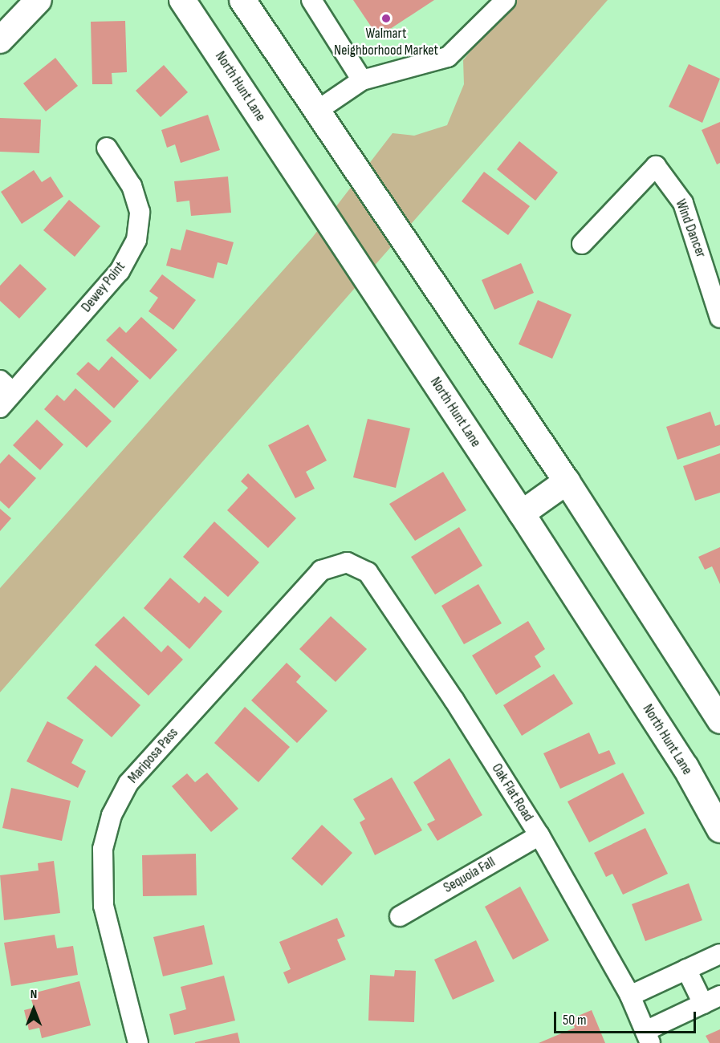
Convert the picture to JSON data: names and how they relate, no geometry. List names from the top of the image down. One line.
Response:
{"streets":{"main road":["North Hunt Lane"],"street":["Wind Dancer","Dewey Point","Mariposa Pass","Oak Flat Road","Sequoia Fall"]},"crossings":[["Mariposa Pass","Oak Flat Road"],["Oak Flat Road","Sequoia Fall"]],"places":["Walmart Neighborhood Market"],"scale_bar":"50 m","north":"top"}
